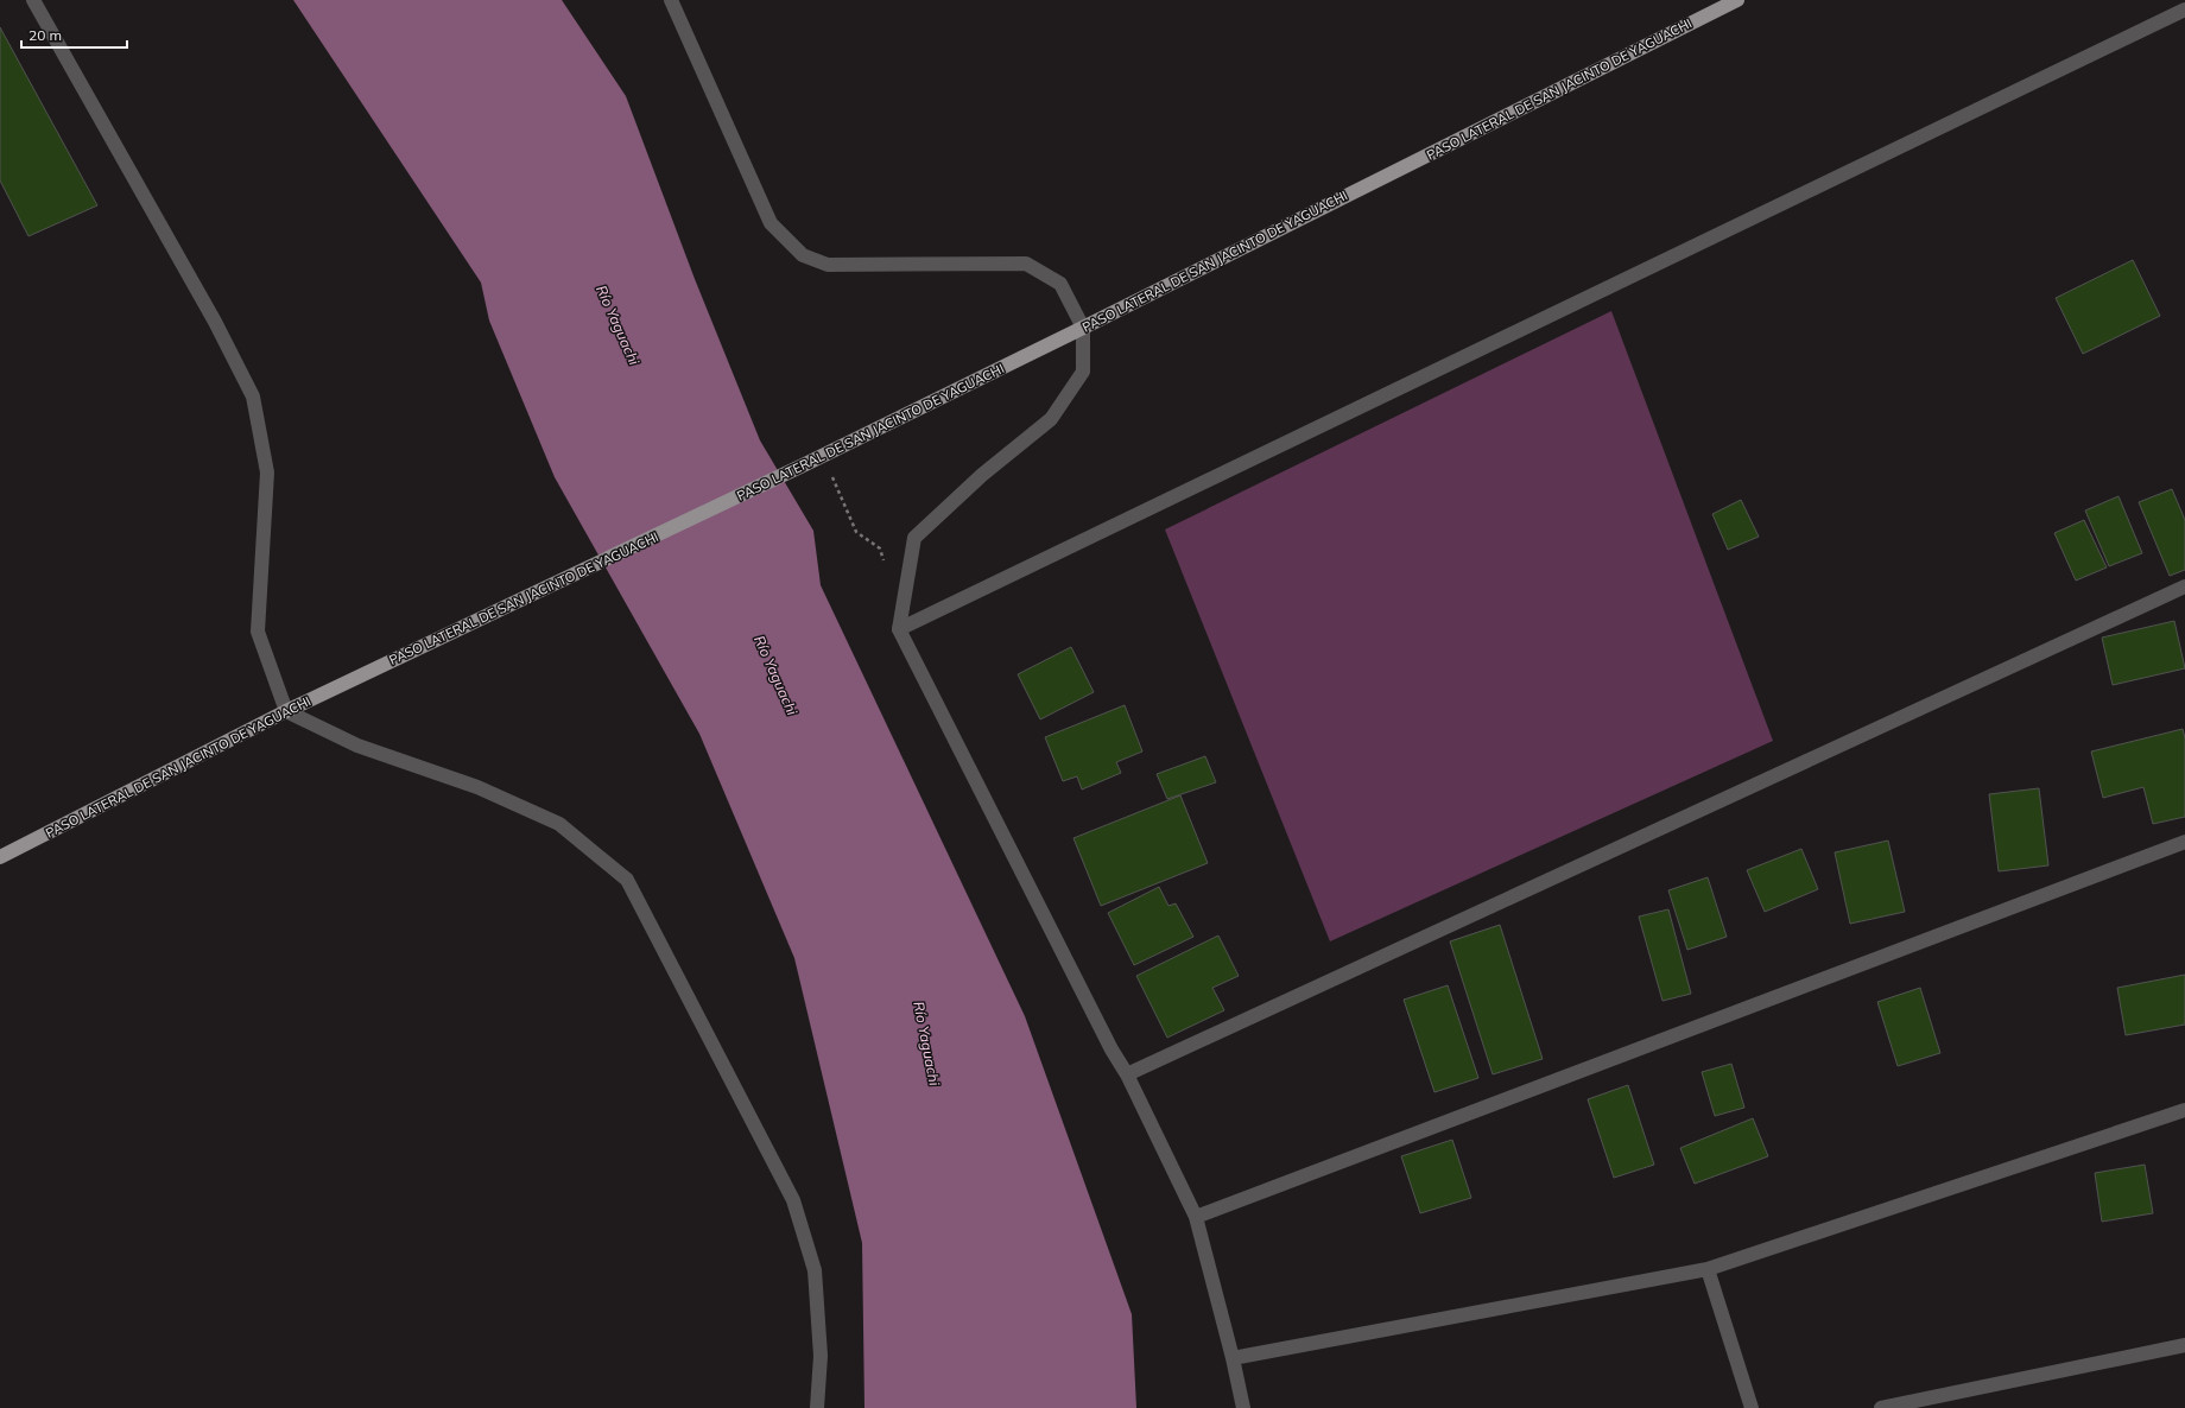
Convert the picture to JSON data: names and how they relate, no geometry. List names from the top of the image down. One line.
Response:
{"streets":{"main road":["PASO LATERAL DE SAN JACINTO DE YAGUACHI"]},"water":["Río Yaguachi"],"scale_bar":"20 m"}
